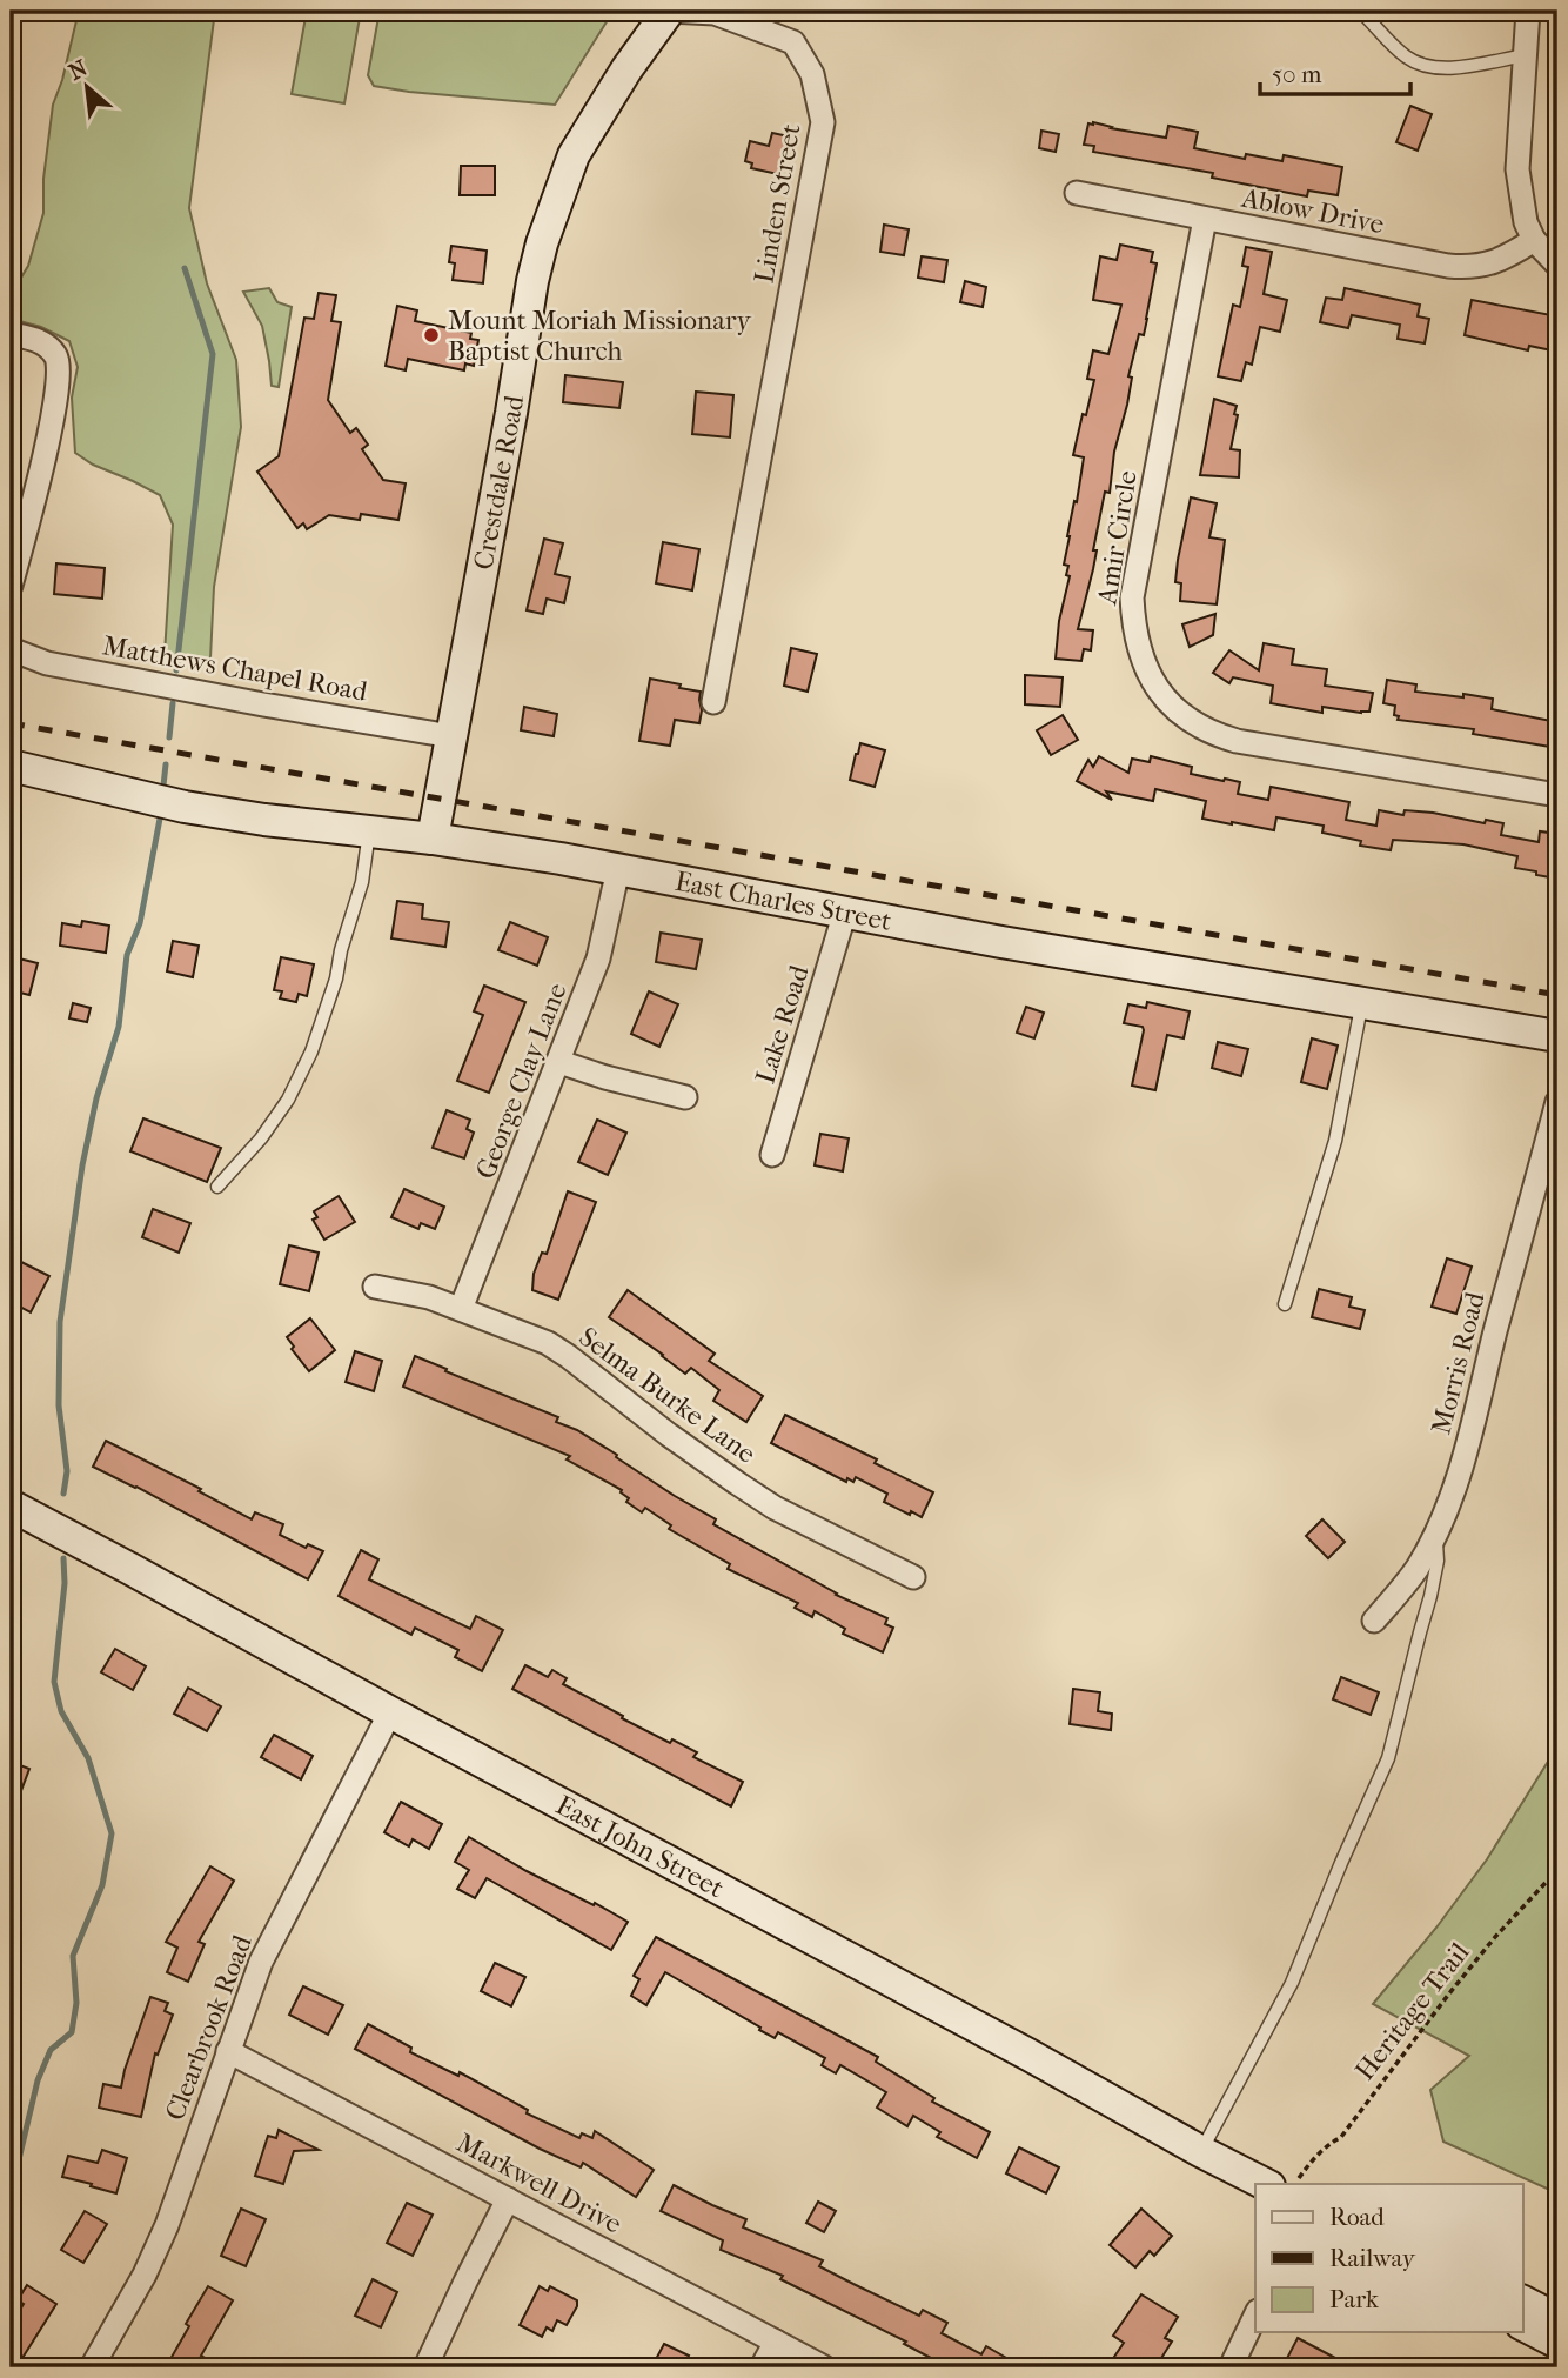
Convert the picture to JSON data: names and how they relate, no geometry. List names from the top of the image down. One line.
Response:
{"streets":{"street":["Linden Street","Ablow Drive","Crestdale Road","Amir Circle","Matthews Chapel Road","East Charles Street","Lake Road","George Clay Lane","Morris Road","Selma Burke Lane","East John Street","Clearbrook Road","Markwell Drive"],"path":["Heritage Trail"]},"crossings":[["Linden Street","Crestdale Road"],["Ablow Drive","Amir Circle"],["Crestdale Road","Matthews Chapel Road"],["Crestdale Road","East Charles Street"],["East Charles Street","Lake Road"],["East Charles Street","George Clay Lane"],["George Clay Lane","Selma Burke Lane"],["East John Street","Clearbrook Road"],["Clearbrook Road","Markwell Drive"]],"places":["Mount Moriah Missionary Baptist Church"],"legend":["Road","Railway","Park"],"scale_bar":"50 m","north":"top left"}
